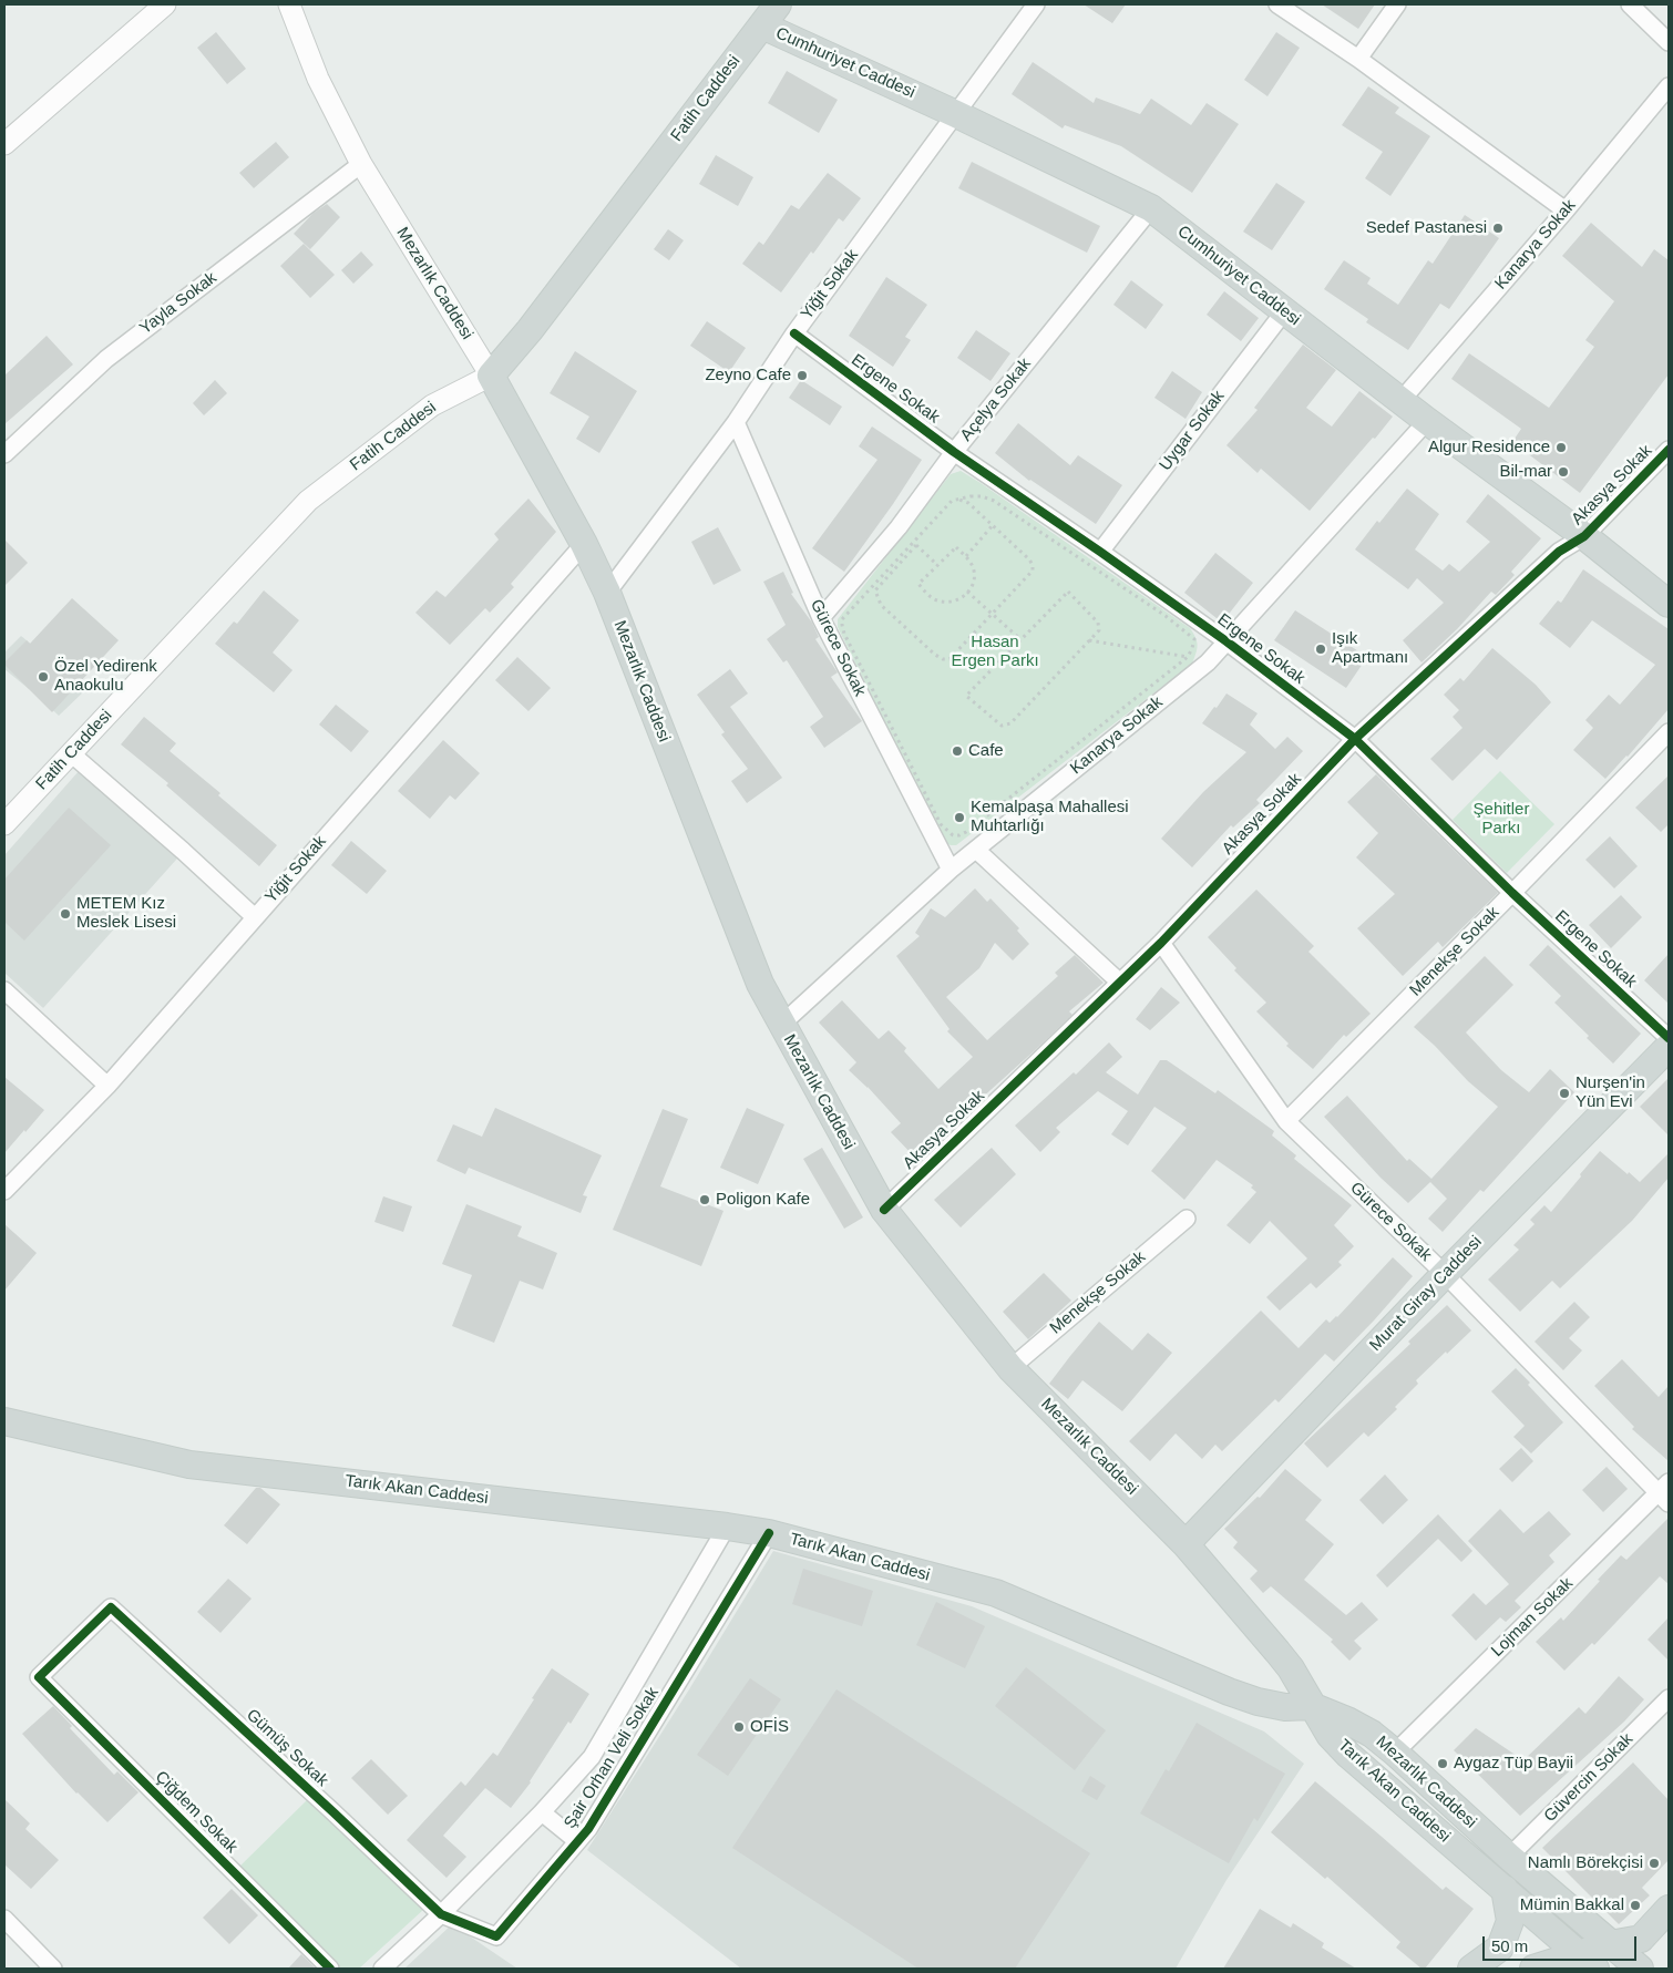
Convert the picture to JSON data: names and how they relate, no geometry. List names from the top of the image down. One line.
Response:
{"streets":{"main road":["Cumhuriyet Caddesi","Fatih Caddesi","Mezarlık Caddesi","Murat Giray Caddesi","Tarık Akan Caddesi"],"street":["Kanarya Sokak","Yiğit Sokak","Yayla Sokak","Ergene Sokak","Açelya Sokak","Uygar Sokak","Akasya Sokak","Gürece Sokak","Menekşe Sokak","Lojman Sokak","Gümüş Sokak","Şair Orhan Veli Sokak","Güvercin Sokak","Çiğdem Sokak"]},"crossings":[["Cumhuriyet Caddesi","Fatih Caddesi"],["Cumhuriyet Caddesi","Kanarya Sokak"],["Cumhuriyet Caddesi","Yiğit Sokak"],["Cumhuriyet Caddesi","Açelya Sokak"],["Cumhuriyet Caddesi","Uygar Sokak"],["Cumhuriyet Caddesi","Akasya Sokak"],["Fatih Caddesi","Mezarlık Caddesi"],["Kanarya Sokak","Mezarlık Caddesi"],["Kanarya Sokak","Ergene Sokak"],["Kanarya Sokak","Gürece Sokak"],["Mezarlık Caddesi","Yiğit Sokak"],["Mezarlık Caddesi","Yayla Sokak"],["Mezarlık Caddesi","Akasya Sokak"],["Mezarlık Caddesi","Menekşe Sokak"],["Mezarlık Caddesi","Murat Giray Caddesi"],["Mezarlık Caddesi","Tarık Akan Caddesi"],["Mezarlık Caddesi","Lojman Sokak"],["Mezarlık Caddesi","Güvercin Sokak"],["Yiğit Sokak","Ergene Sokak"],["Yiğit Sokak","Gürece Sokak"],["Ergene Sokak","Açelya Sokak"],["Ergene Sokak","Uygar Sokak"],["Ergene Sokak","Akasya Sokak"],["Ergene Sokak","Menekşe Sokak"],["Açelya Sokak","Gürece Sokak"],["Akasya Sokak","Gürece Sokak"],["Gürece Sokak","Menekşe Sokak"],["Gürece Sokak","Murat Giray Caddesi"],["Gürece Sokak","Lojman Sokak"],["Tarık Akan Caddesi","Şair Orhan Veli Sokak"],["Gümüş Sokak","Şair Orhan Veli Sokak"],["Gümüş Sokak","Çiğdem Sokak"]],"parks":["Hasan Ergen Parkı","Şehitler Parkı"],"places":["Sedef Pastanesi","Zeyno Cafe","Algur Residence","Bil-mar","Işık Apartmanı","Özel Yedirenk Anaokulu","Cafe","Kemalpaşa Mahallesi Muhtarlığı","METEM Kız Meslek Lisesi","Nurşen'in Yün Evi","Poligon Kafe","OFİS","Aygaz Tüp Bayii","Namlı Börekçisi","Mümin Bakkal"],"scale_bar":"50 m"}
